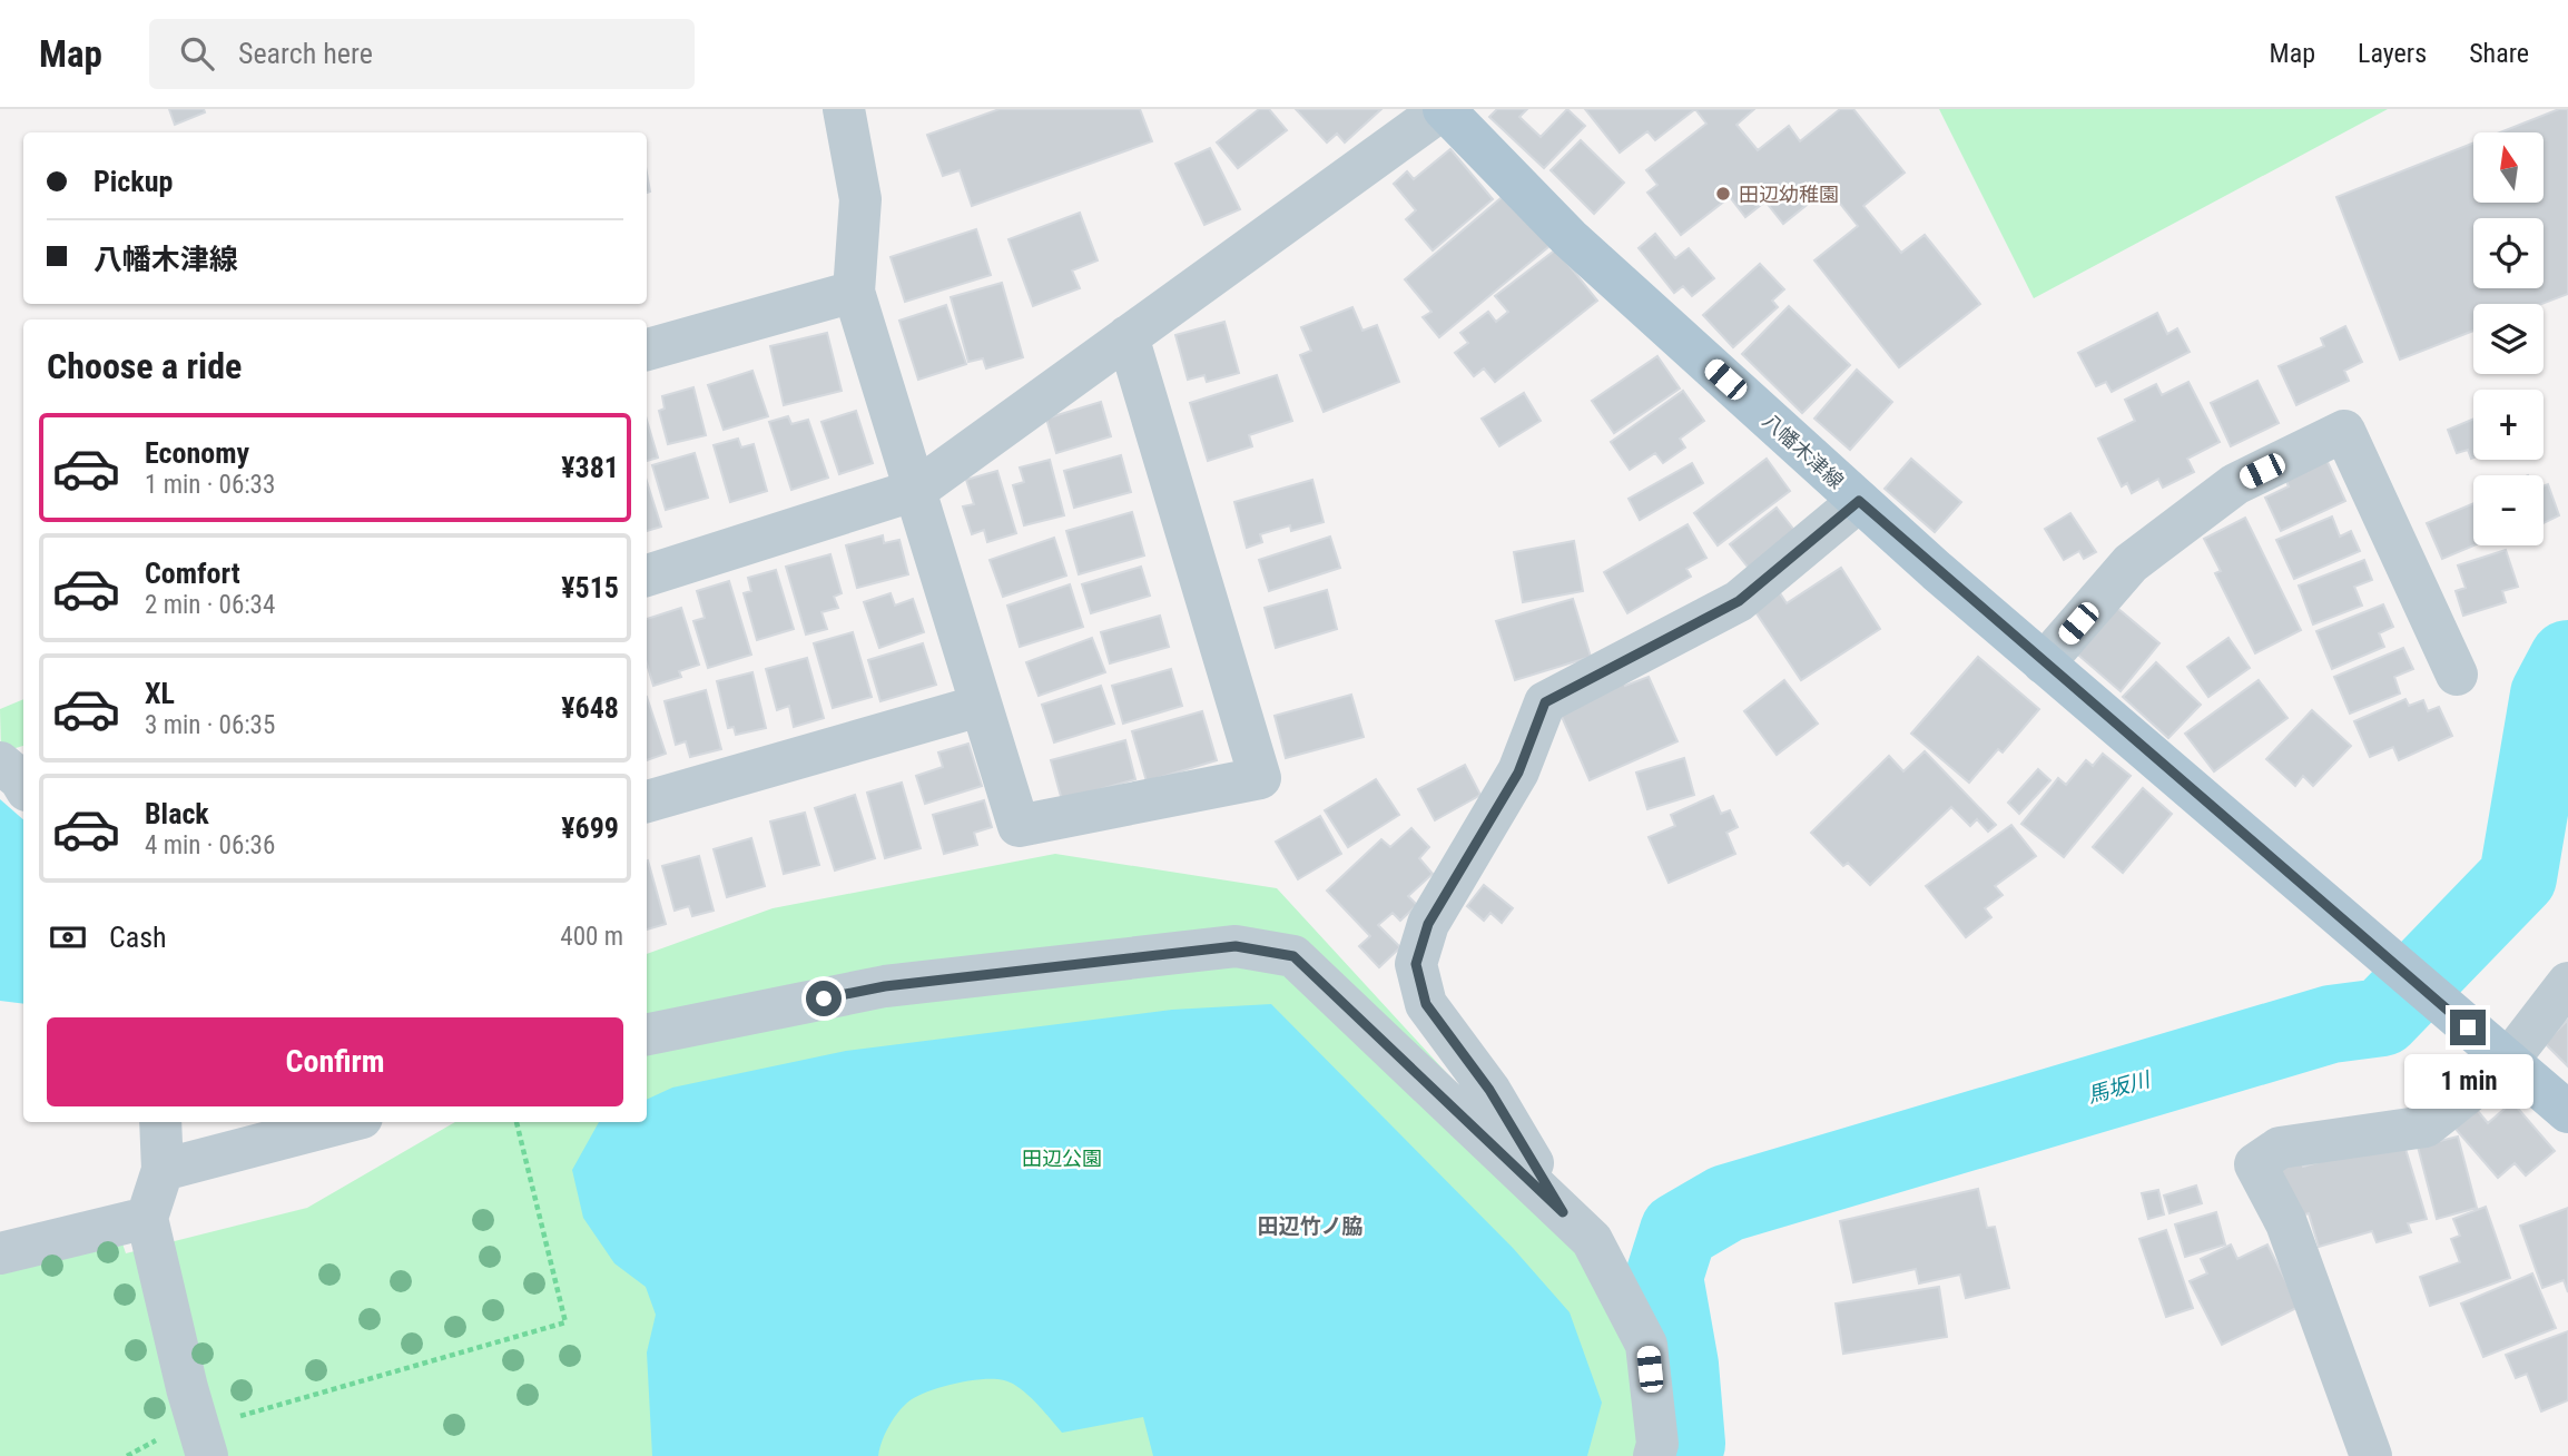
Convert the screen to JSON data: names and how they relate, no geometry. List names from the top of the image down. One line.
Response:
{"streets":{"main road":["八幡木津線"]},"districts":["田辺竹ノ脇"],"water":["馬坂川"],"parks":["田辺公園"],"places":["田辺幼稚園"],"north":"top","page":{"header":"Map","search":"Search here","nav":["Map","Layers","Share"],"map_buttons":["+","−"],"banner":["Pickup","八幡木津線"],"heading":"Choose a ride","list":[{"name":"Economy","note":"1 min · 06:33","value":"¥381"},{"name":"Comfort","note":"2 min · 06:34","value":"¥515"},{"name":"XL","note":"3 min · 06:35","value":"¥648"},{"name":"Black","note":"4 min · 06:36","value":"¥699"}],"pay":["Cash","400 m"],"buttons":"Confirm","bubble":"1 min"}}
